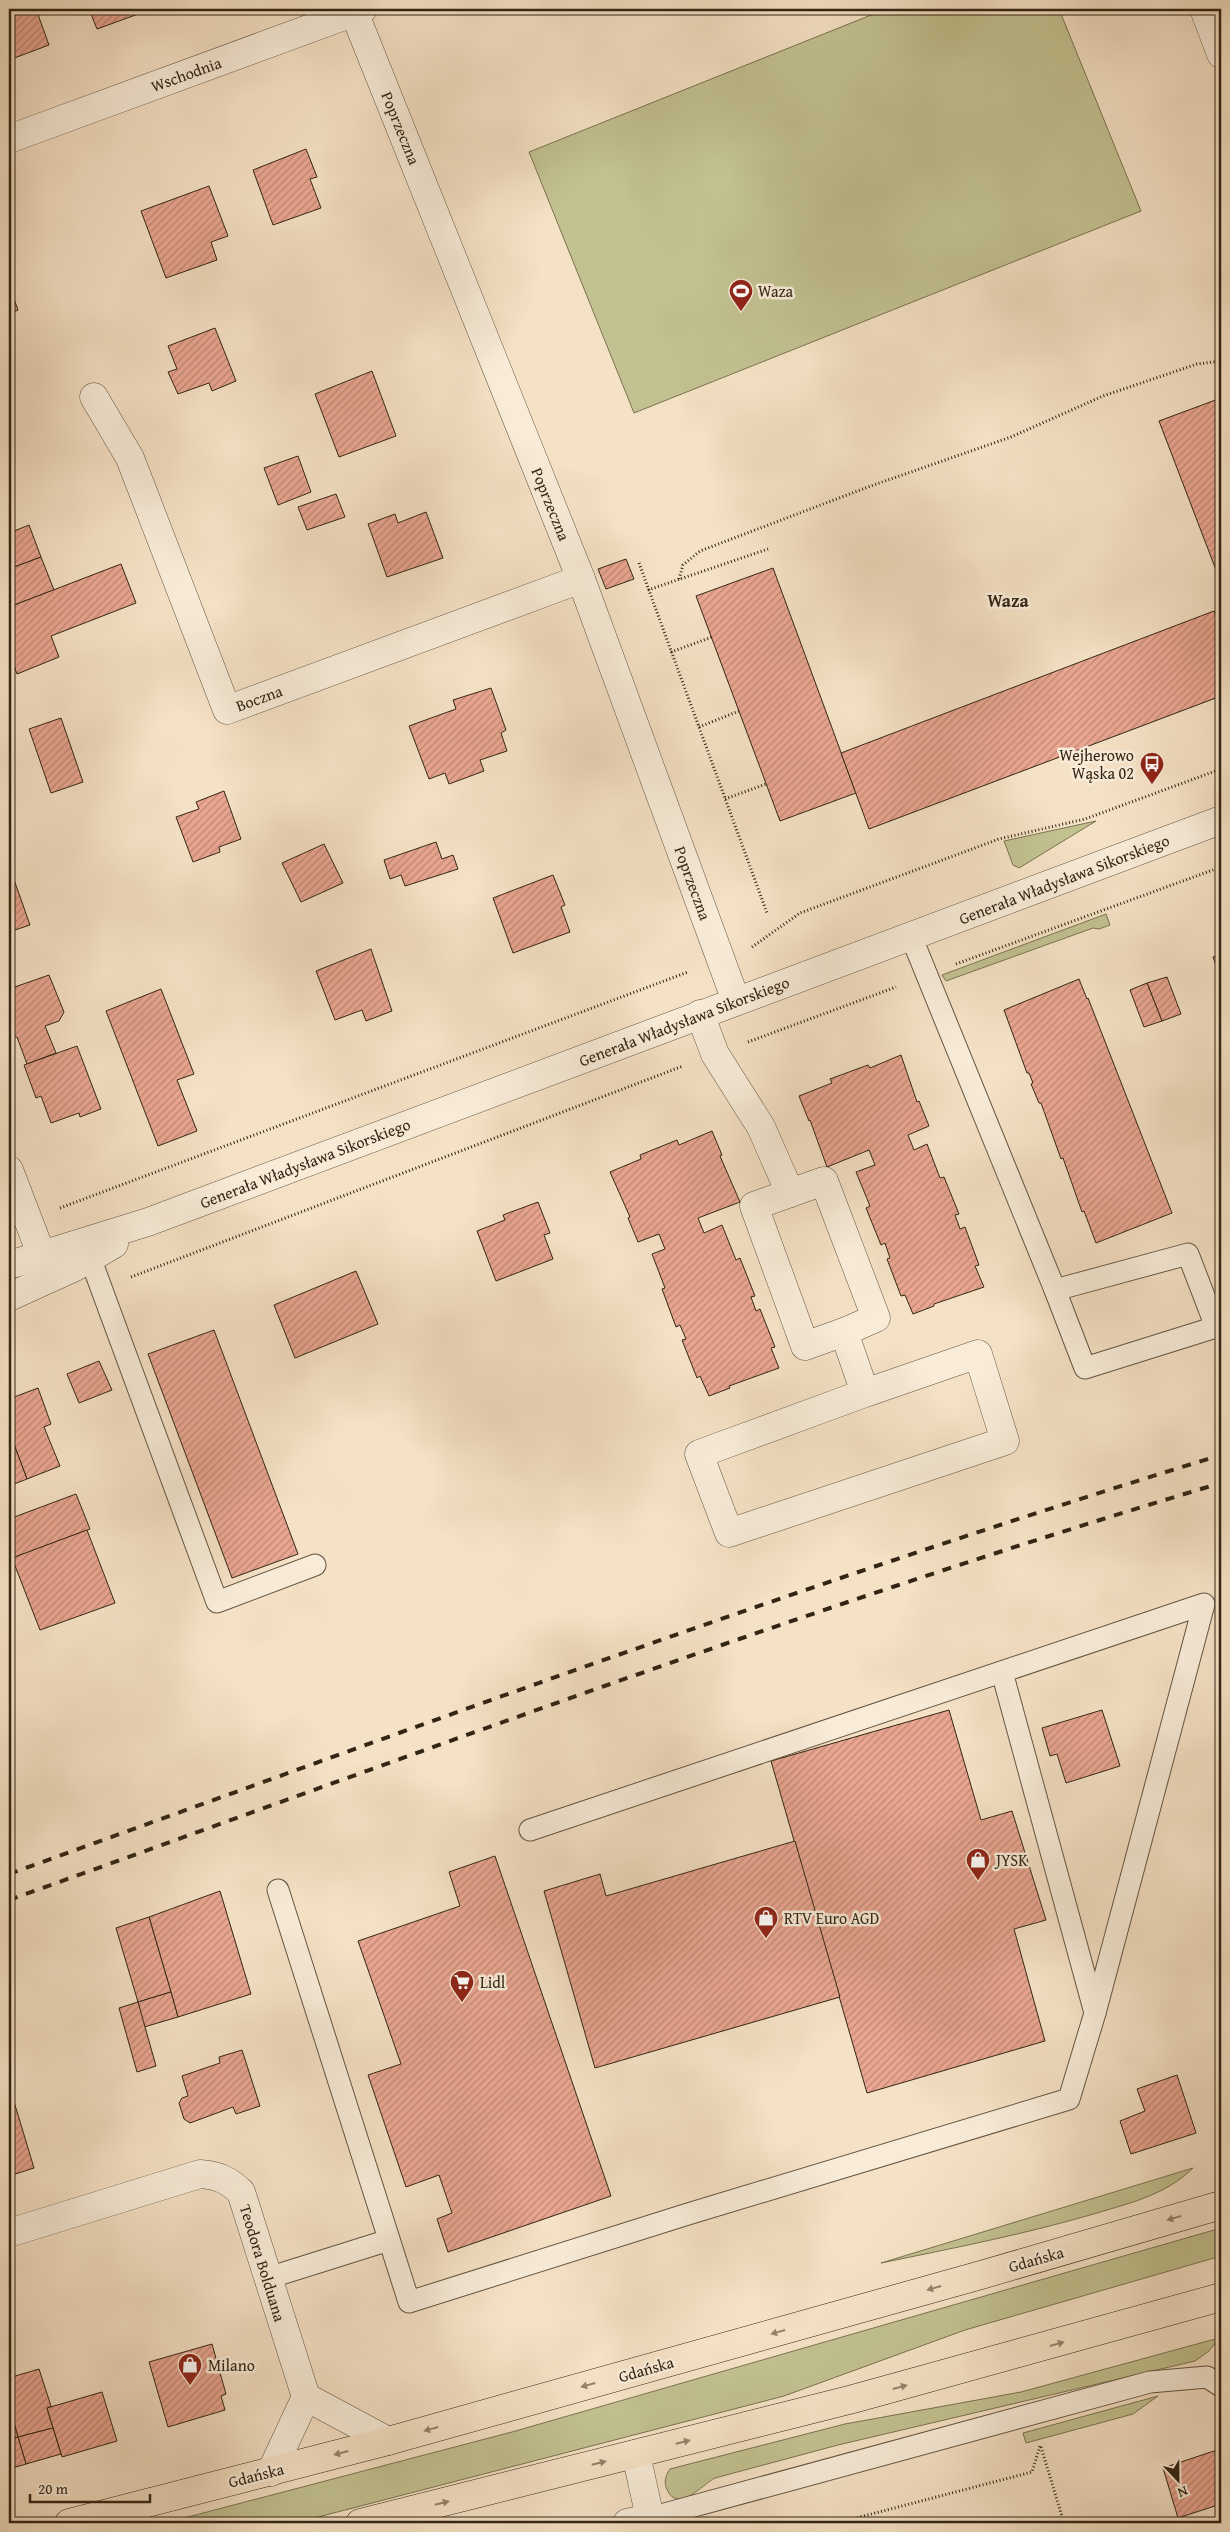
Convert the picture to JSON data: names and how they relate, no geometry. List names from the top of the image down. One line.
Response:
{"streets":{"main road":["Gdańska"],"street":["Wschodnia","Poprzeczna","Boczna","Generała Władysława Sikorskiego","Teodora Bolduana"]},"crossings":[["Wschodnia","Poprzeczna"],["Poprzeczna","Boczna"],["Poprzeczna","Generała Władysława Sikorskiego"]],"districts":["Waza"],"places":{"sports":["Waza"],"bus stop":["Wejherowo Wąska 02"],"shop":["JYSK","RTV Euro AGD","Milano"],"supermarket":["Lidl"]},"scale_bar":"20 m","north":"bottom"}
